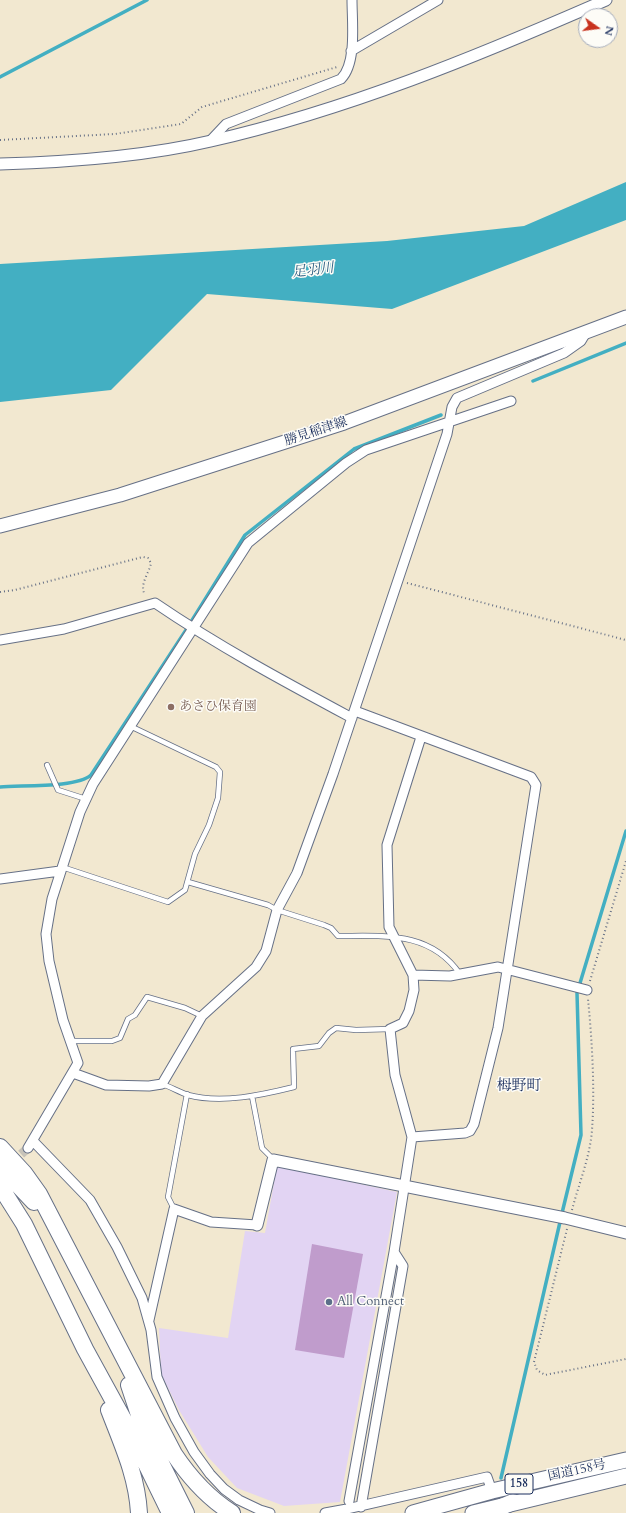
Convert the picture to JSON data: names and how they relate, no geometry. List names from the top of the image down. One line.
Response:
{"streets":{"highway":["国道158号","158"],"main road":["勝見稲津線"]},"districts":["栂野町"],"water":["足羽川"],"places":["あさひ保育園","All Connect"],"north":"right"}
